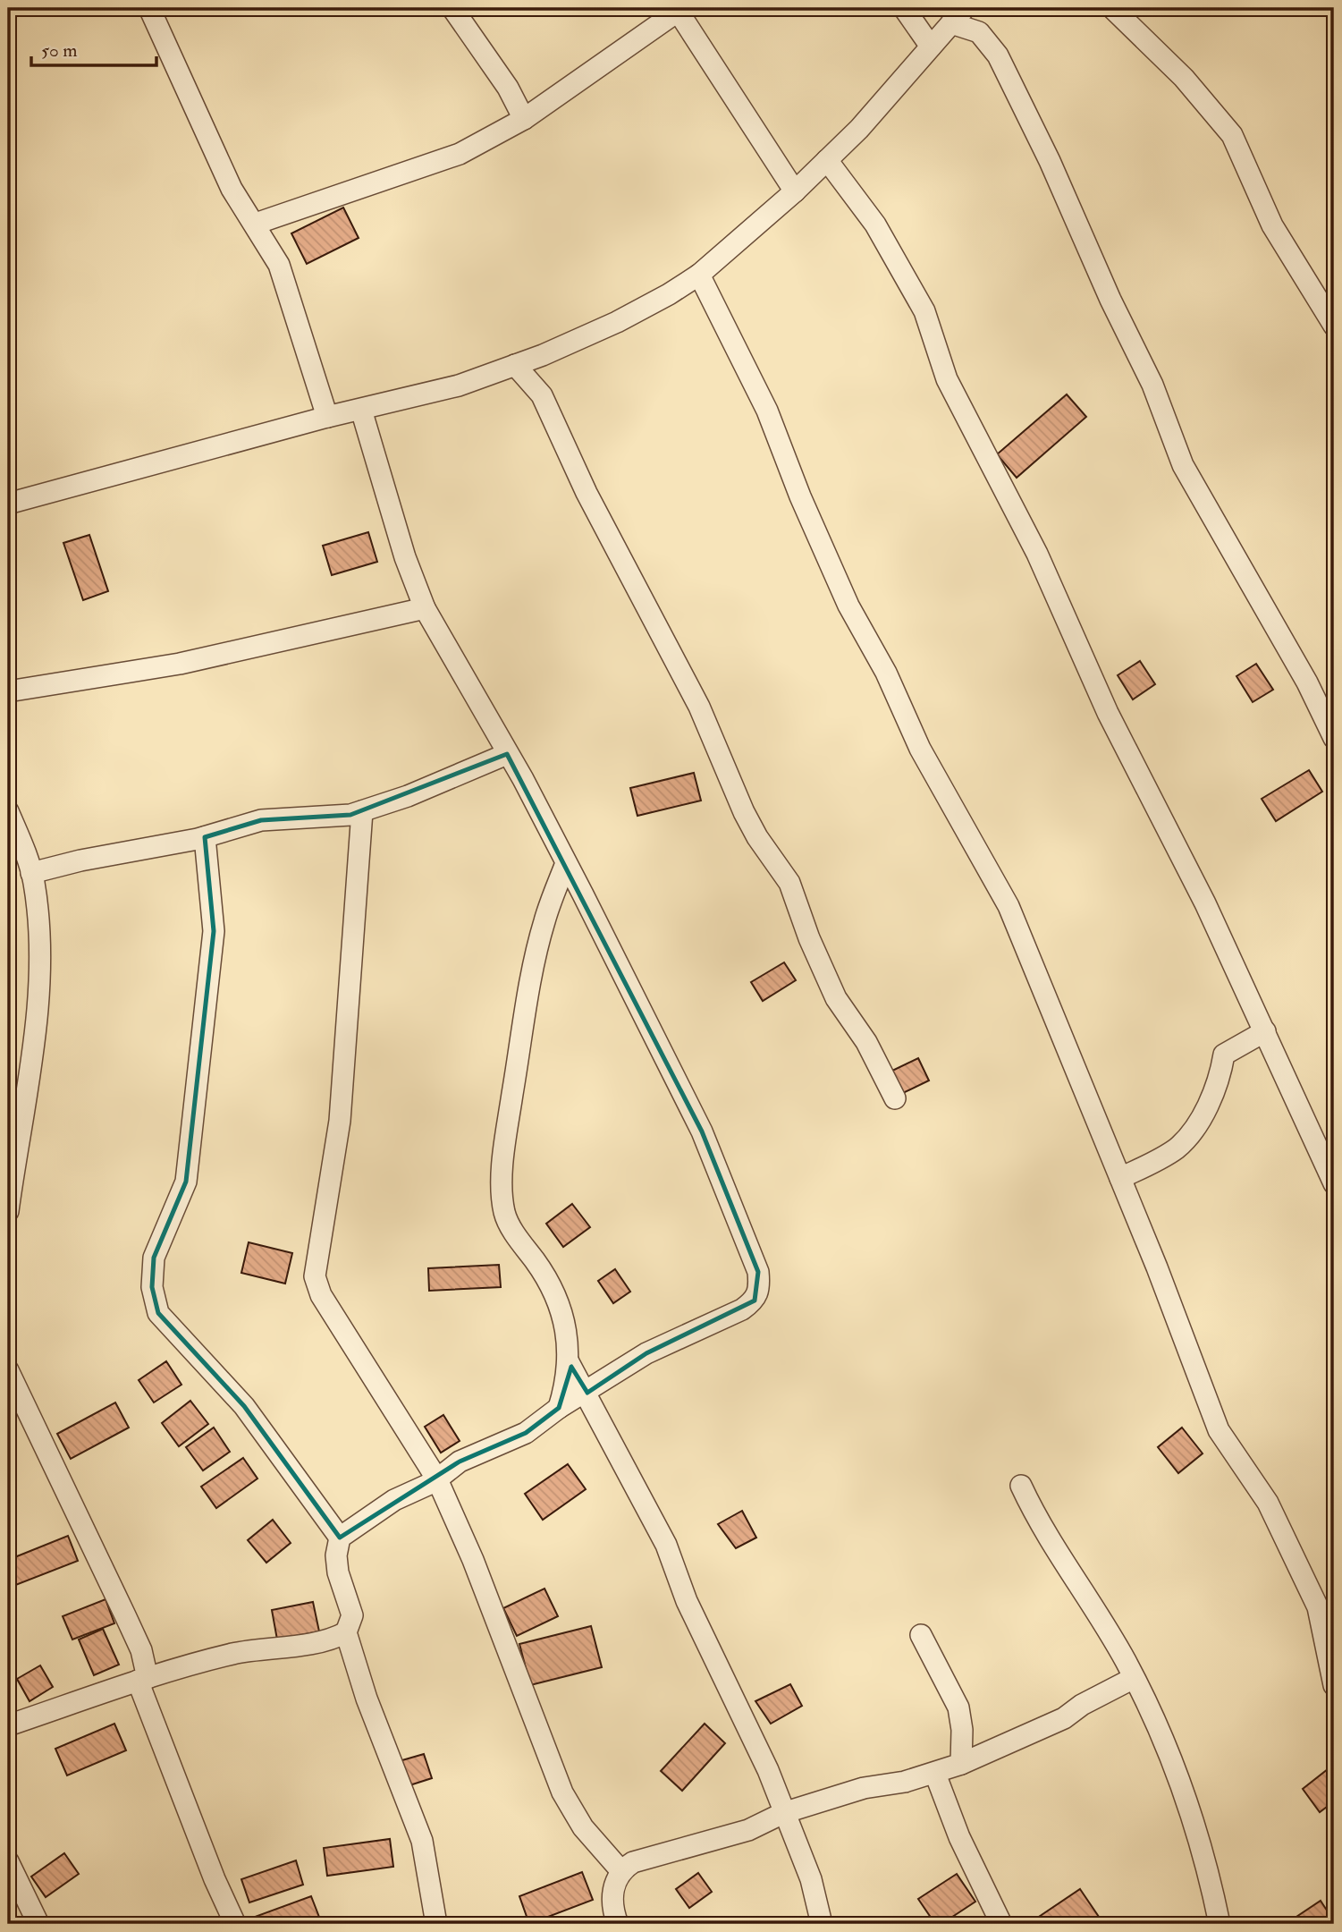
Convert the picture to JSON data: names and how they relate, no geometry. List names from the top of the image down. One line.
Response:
{"scale_bar":"50 m"}
